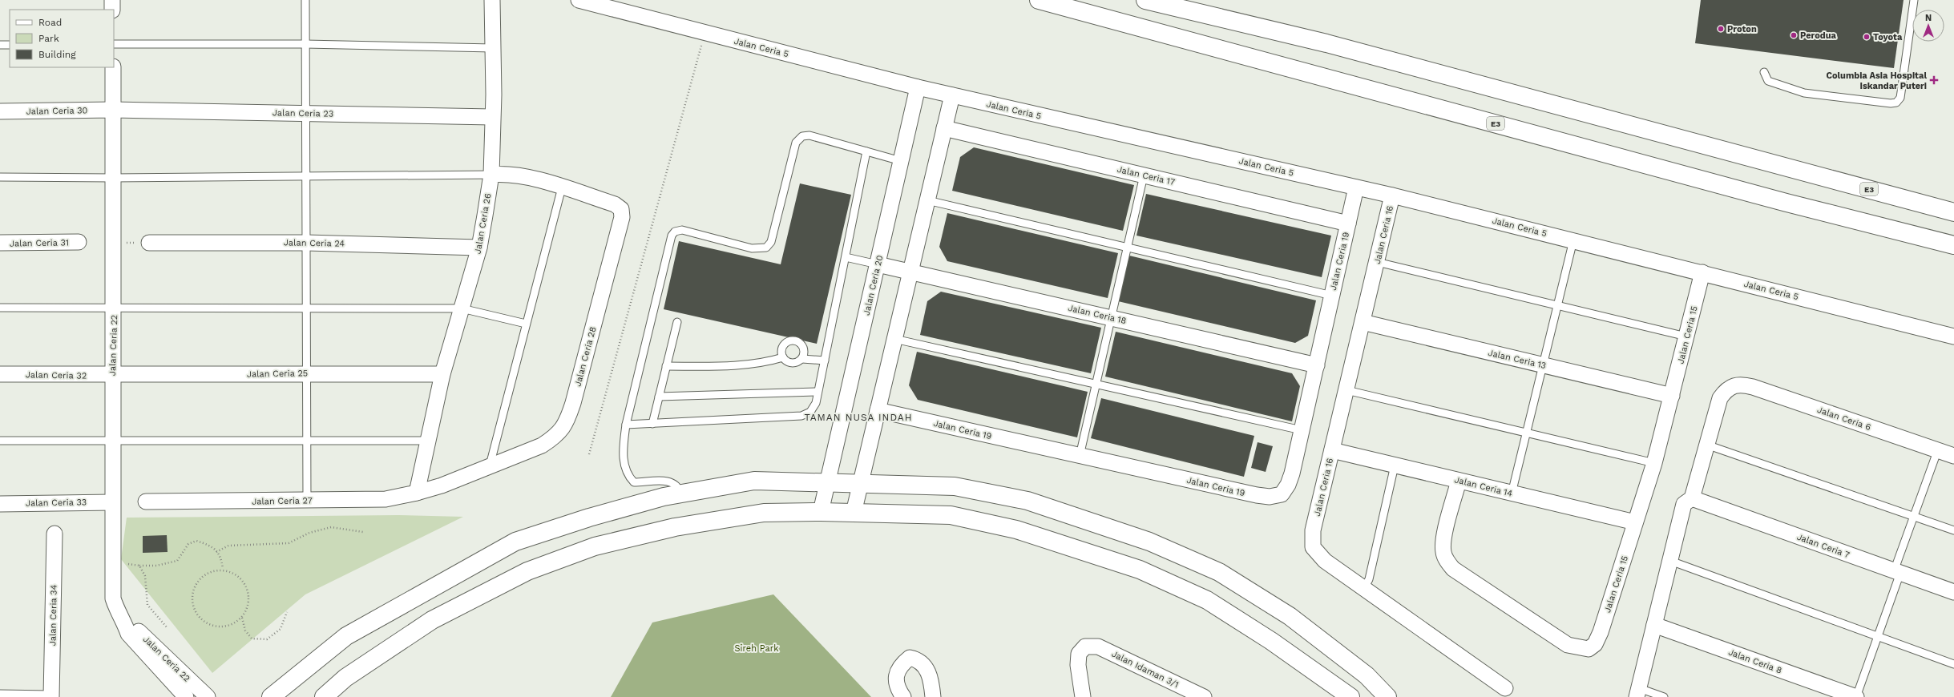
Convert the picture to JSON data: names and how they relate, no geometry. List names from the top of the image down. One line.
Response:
{"streets":{"main road":["E3"],"street":["Jalan Ceria 5","Jalan Ceria 30","Jalan Ceria 23","Jalan Ceria 17","Jalan Ceria 26","Jalan Ceria 16","Jalan Ceria 31","Jalan Ceria 24","Jalan Ceria 19","Jalan Ceria 20","Jalan Ceria 18","Jalan Ceria 15","Jalan Ceria 22","Jalan Ceria 28","Jalan Ceria 13","Jalan Ceria 25","Jalan Ceria 32","Jalan Ceria 6","Jalan Ceria 14","Jalan Ceria 27","Jalan Ceria 33","Jalan Ceria 7","Jalan Ceria 34","Jalan Ceria 8","Jalan Idaman 3/1"]},"crossings":[["Jalan Ceria 5","Jalan Ceria 16"],["Jalan Ceria 5","Jalan Ceria 19"],["Jalan Ceria 5","Jalan Ceria 20"],["Jalan Ceria 5","Jalan Ceria 15"],["Jalan Ceria 30","Jalan Ceria 23"],["Jalan Ceria 30","Jalan Ceria 22"],["Jalan Ceria 23","Jalan Ceria 26"],["Jalan Ceria 23","Jalan Ceria 22"],["Jalan Ceria 17","Jalan Ceria 19"],["Jalan Ceria 26","Jalan Ceria 24"],["Jalan Ceria 26","Jalan Ceria 28"],["Jalan Ceria 26","Jalan Ceria 25"],["Jalan Ceria 16","Jalan Ceria 13"],["Jalan Ceria 16","Jalan Ceria 14"],["Jalan Ceria 19","Jalan Ceria 18"],["Jalan Ceria 20","Jalan Ceria 18"],["Jalan Ceria 15","Jalan Ceria 13"],["Jalan Ceria 15","Jalan Ceria 14"],["Jalan Ceria 22","Jalan Ceria 25"],["Jalan Ceria 22","Jalan Ceria 32"],["Jalan Ceria 22","Jalan Ceria 33"],["Jalan Ceria 28","Jalan Ceria 27"],["Jalan Ceria 25","Jalan Ceria 32"]],"districts":["TAMAN NUSA INDAH"],"parks":["Sireh Park"],"places":{"other":["Proton","Perodua","Toyota"],"health":["Columbia Asia Hospital Iskandar Puteri"]},"legend":["Road","Park","Building"],"north":"top"}
